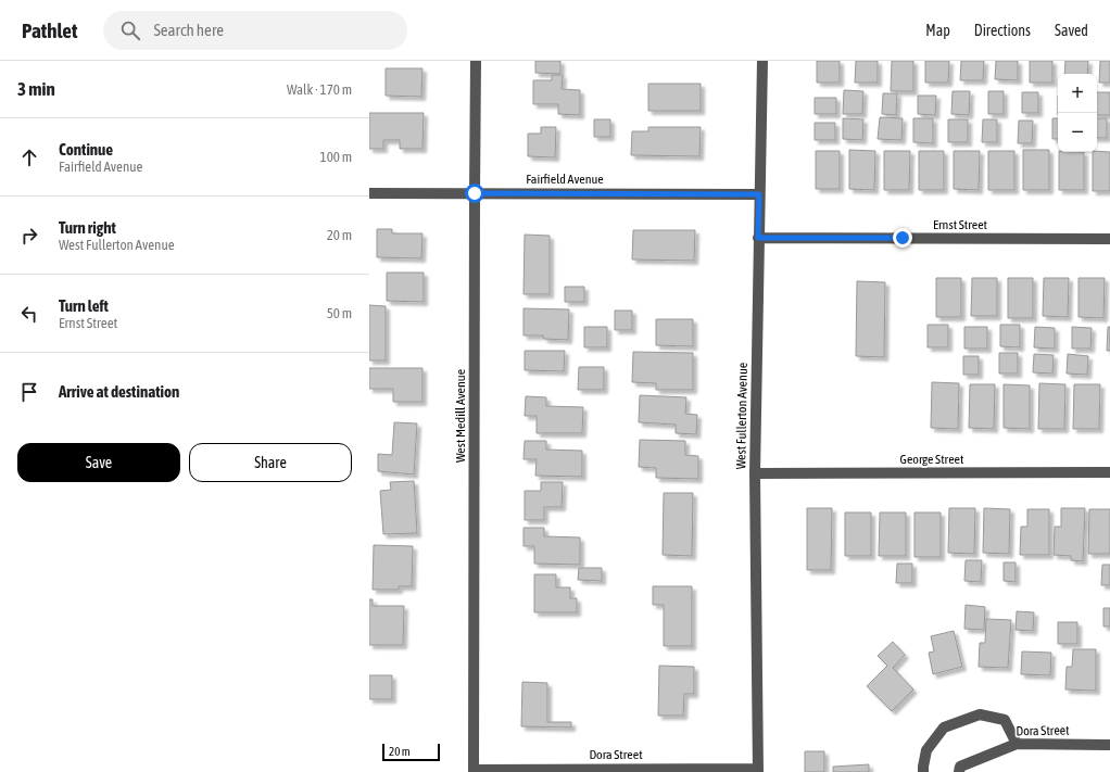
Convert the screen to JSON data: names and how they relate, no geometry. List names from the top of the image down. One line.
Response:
{"streets":{"street":["Fairfield Avenue","Ernst Street","West Medill Avenue","West Fullerton Avenue","George Street","Dora Street"]},"crossings":[["Fairfield Avenue","West Medill Avenue"],["Fairfield Avenue","West Fullerton Avenue"],["Ernst Street","West Fullerton Avenue"],["West Medill Avenue","Dora Street"],["West Fullerton Avenue","George Street"],["West Fullerton Avenue","Dora Street"]],"scale_bar":"20 m","page":{"header":"Pathlet","search":"Search here","nav":["Map","Directions","Saved"],"heading":["3 min","Walk · 170 m"],"map_buttons":["+","−"],"list":[["Continue","Fairfield Avenue","100 m"],["Turn right","West Fullerton Avenue","20 m"],["Turn left","Ernst Street","50 m"],"Arrive at destination"],"buttons":["Save","Share"],"scale":"20 m"}}
